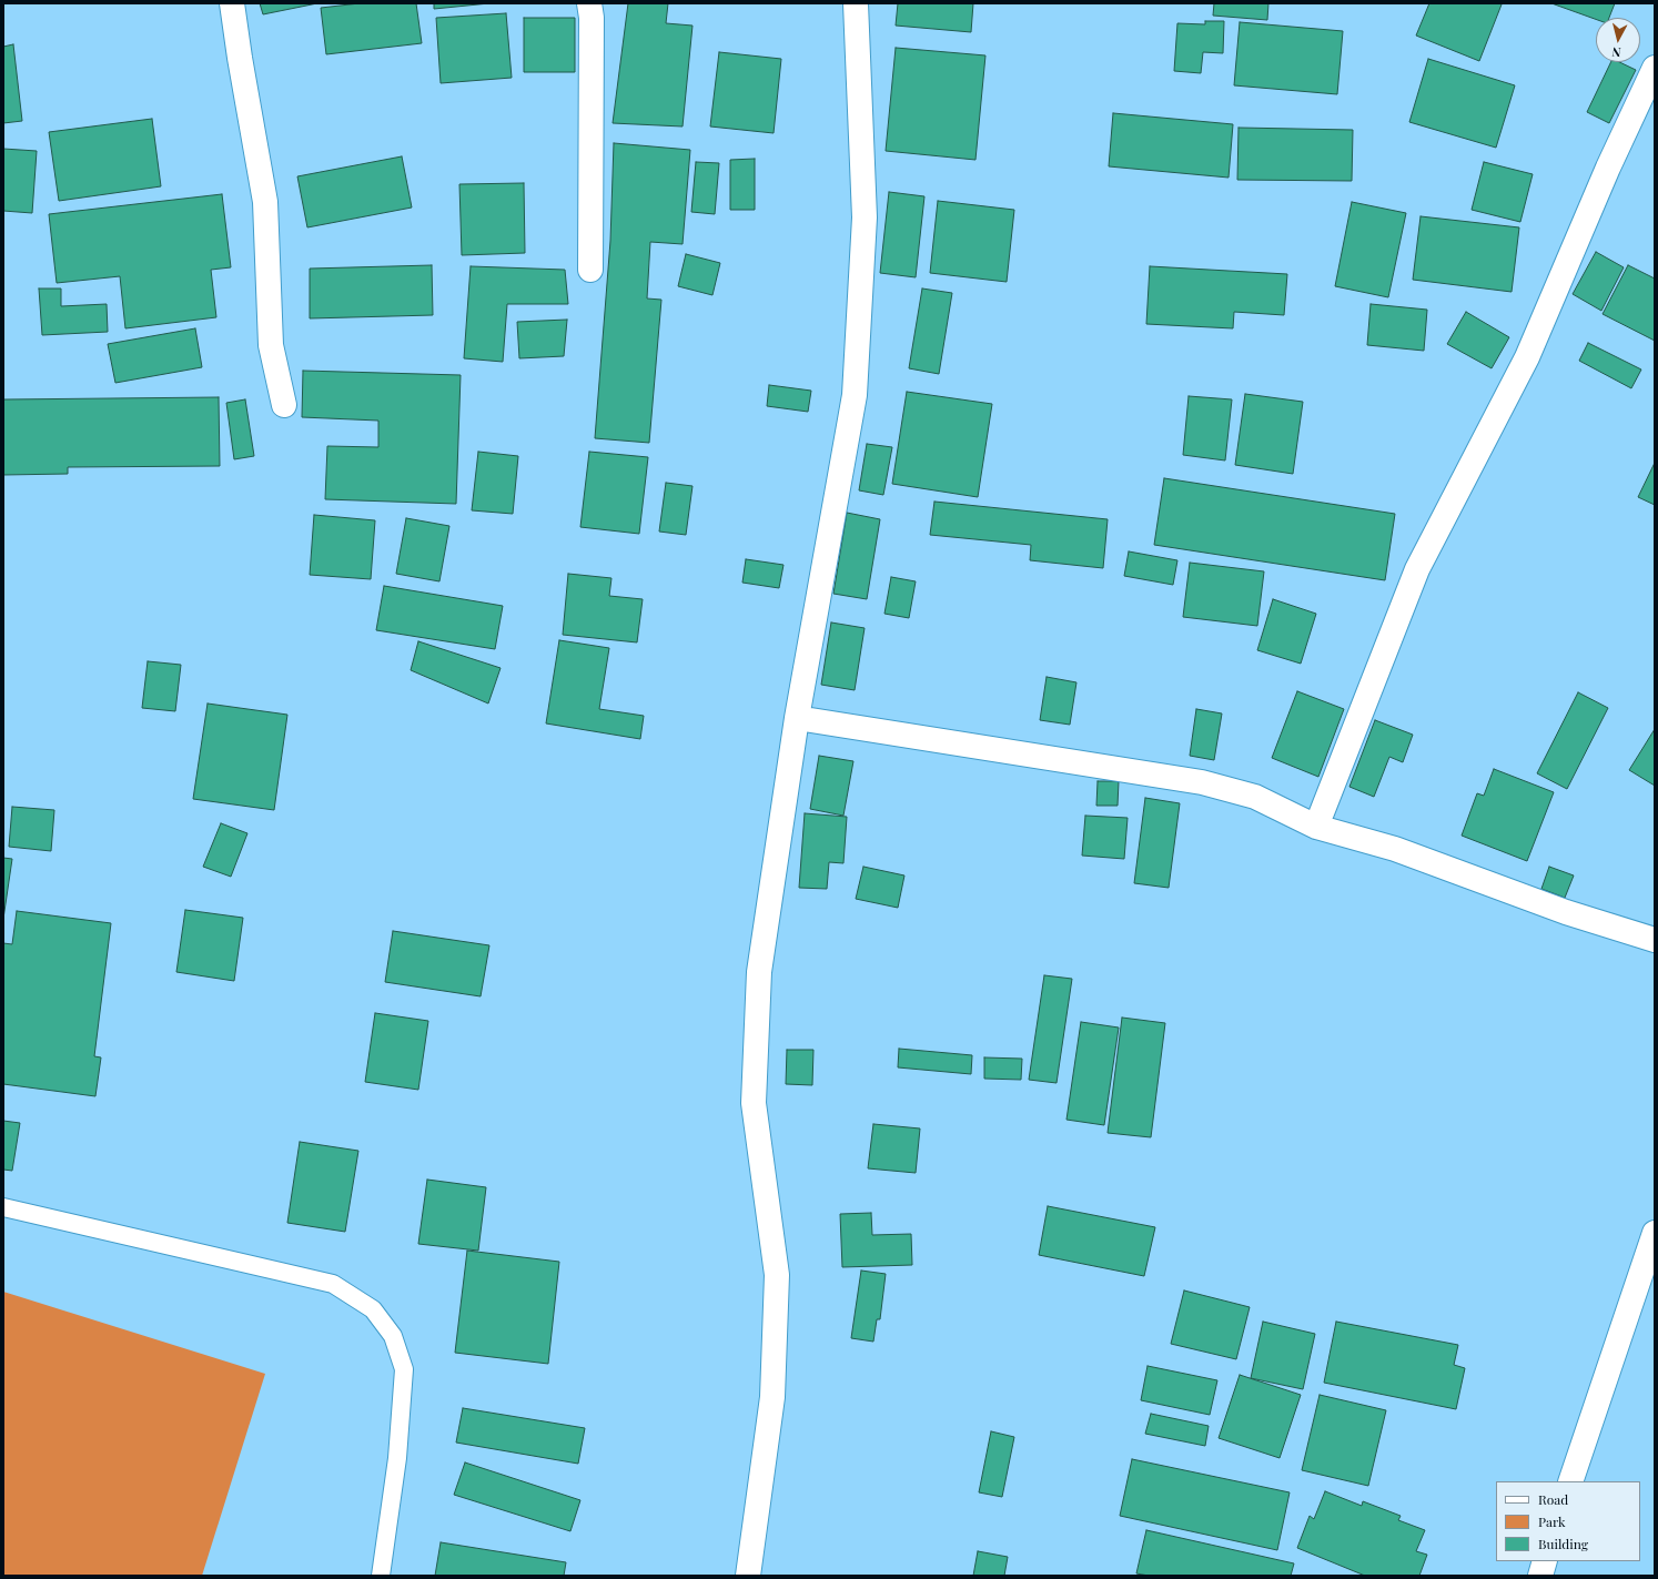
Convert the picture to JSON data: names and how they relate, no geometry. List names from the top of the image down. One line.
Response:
{"legend":["Road","Park","Building"],"north":"bottom"}
